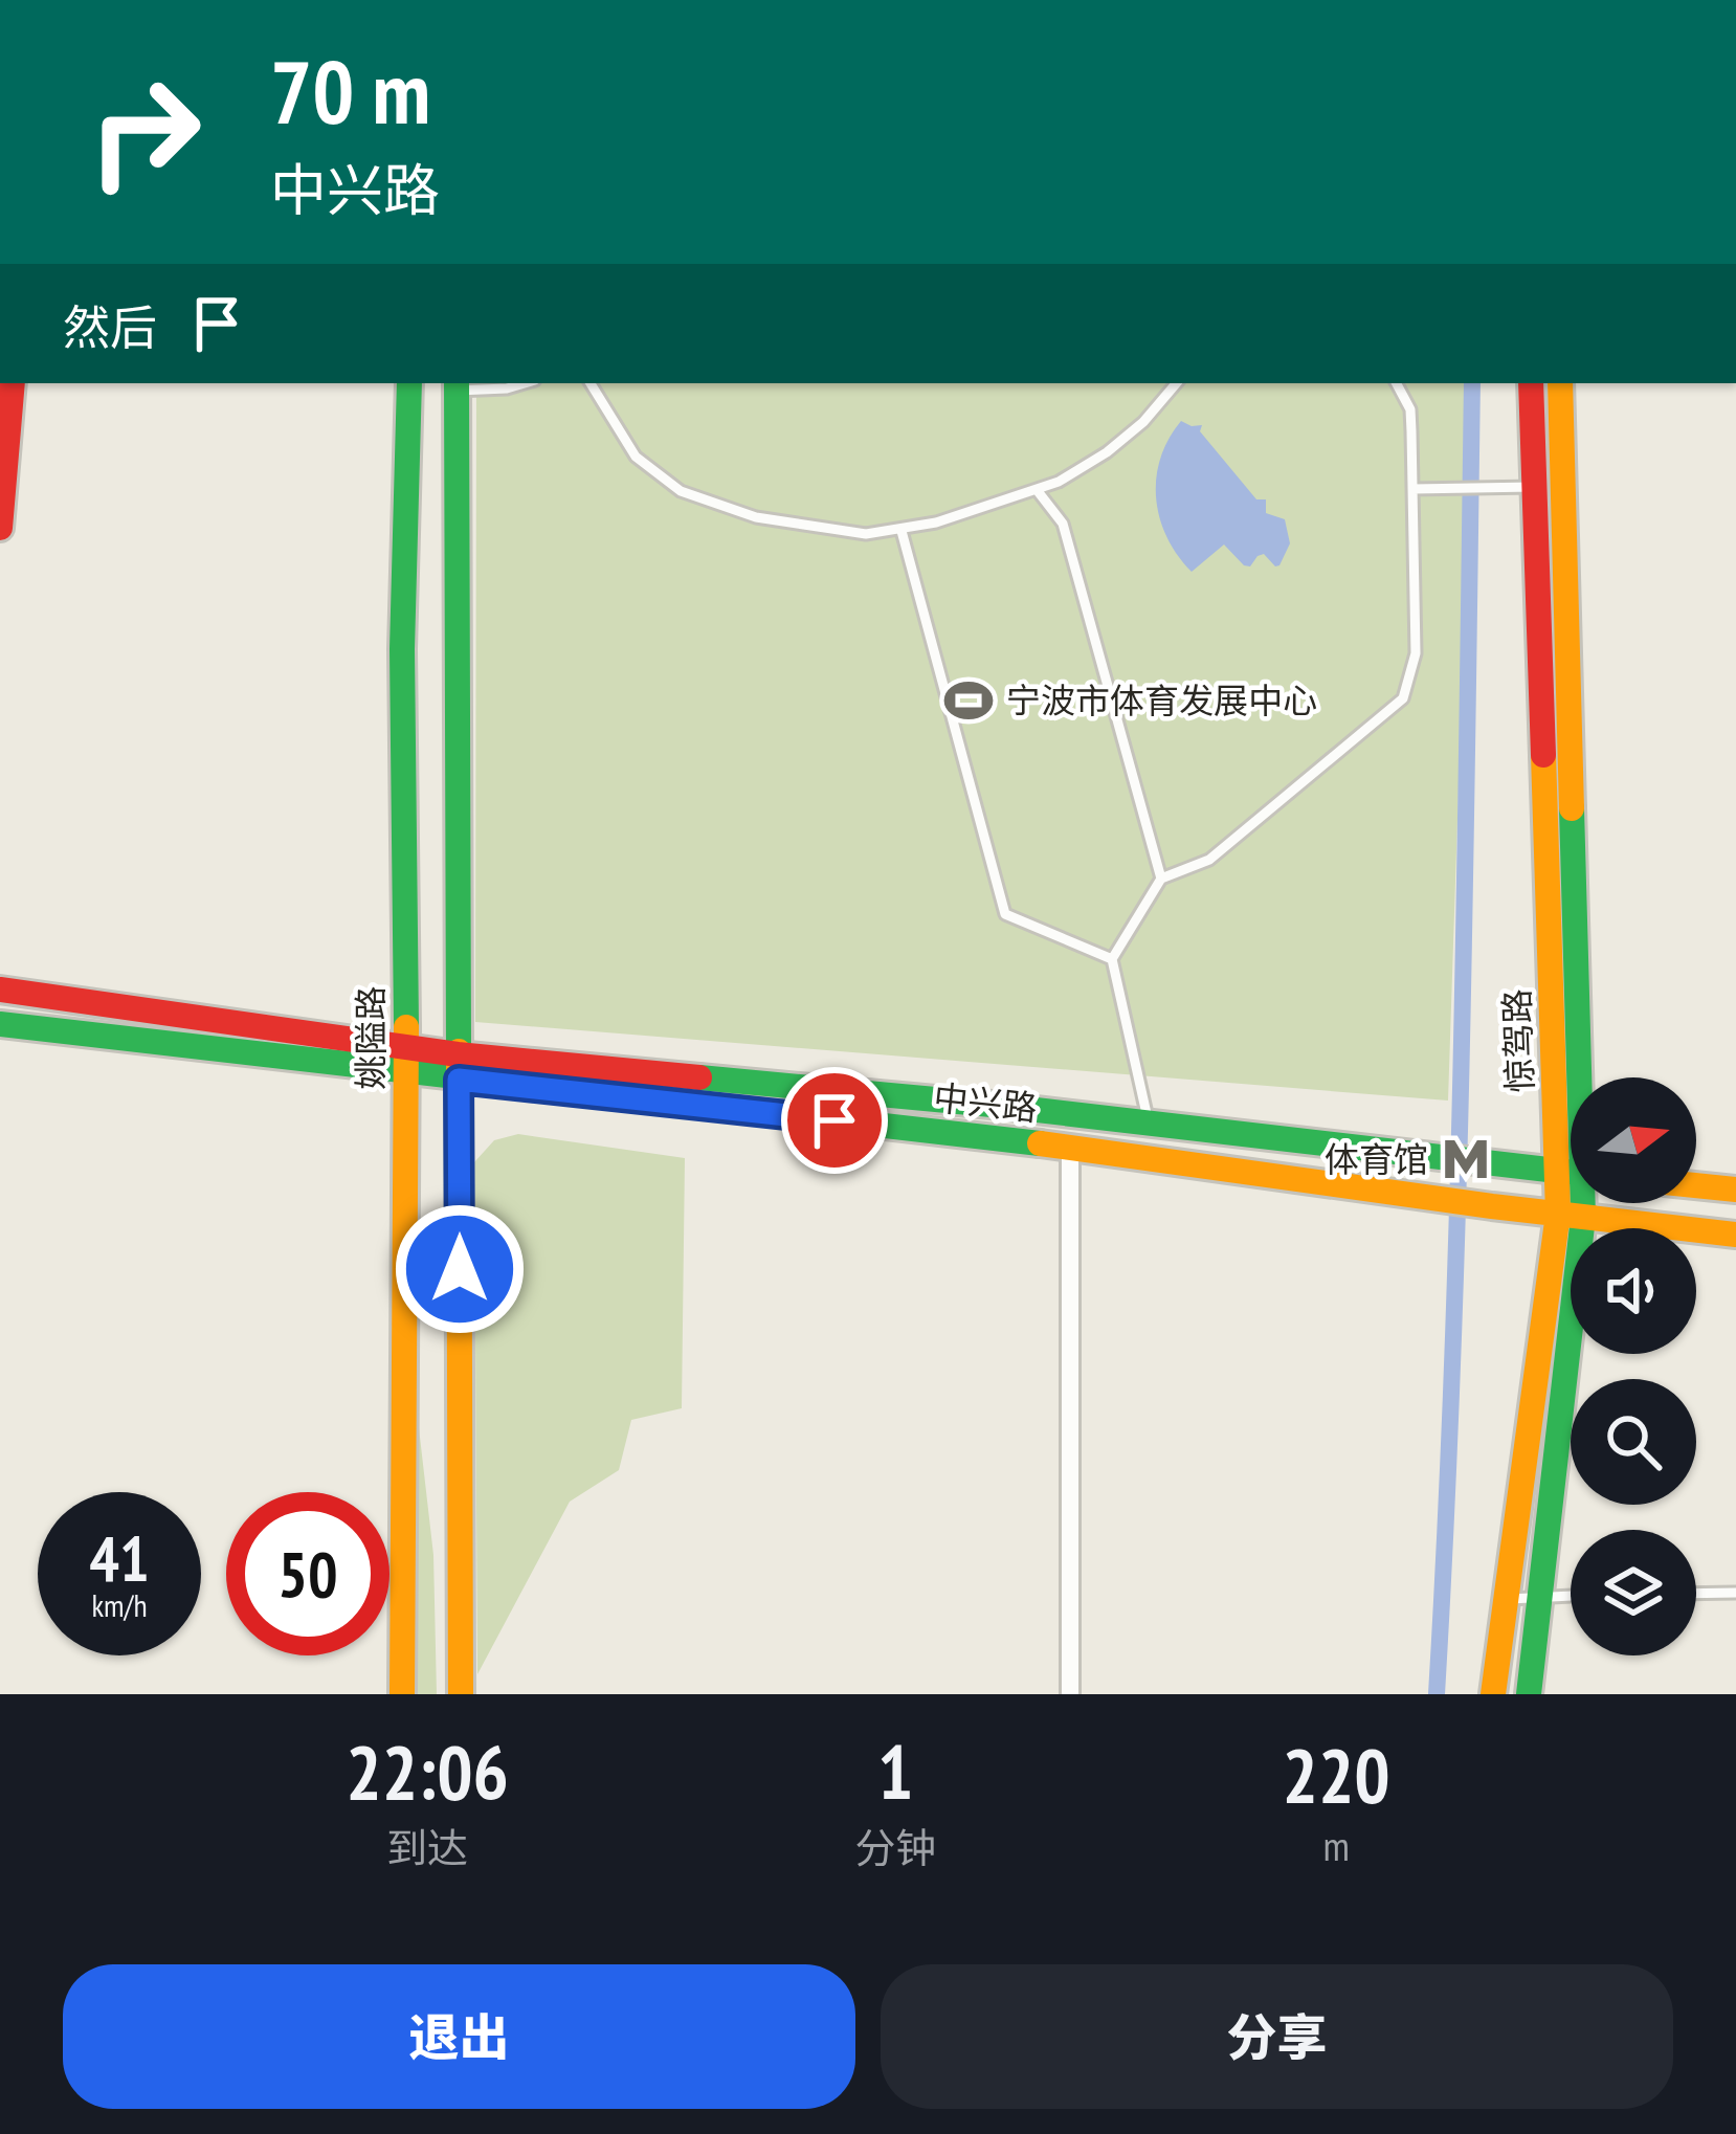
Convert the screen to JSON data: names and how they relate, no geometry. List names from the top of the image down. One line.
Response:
{"streets":{"main road":["姚隘路","惊驾路","中兴路"]},"crossings":[["姚隘路","中兴路"],["惊驾路","中兴路"]],"places":{"sports":["宁波市体育发展中心"],"metro station":["体育馆"]},"north":"right","page":{"turn":["70 m","中兴路"],"then":"然后","speed":"41 km/h","limit":"50","eta":["22:06","到达","1","分钟","220","m"],"buttons":["退出","分享"]}}
